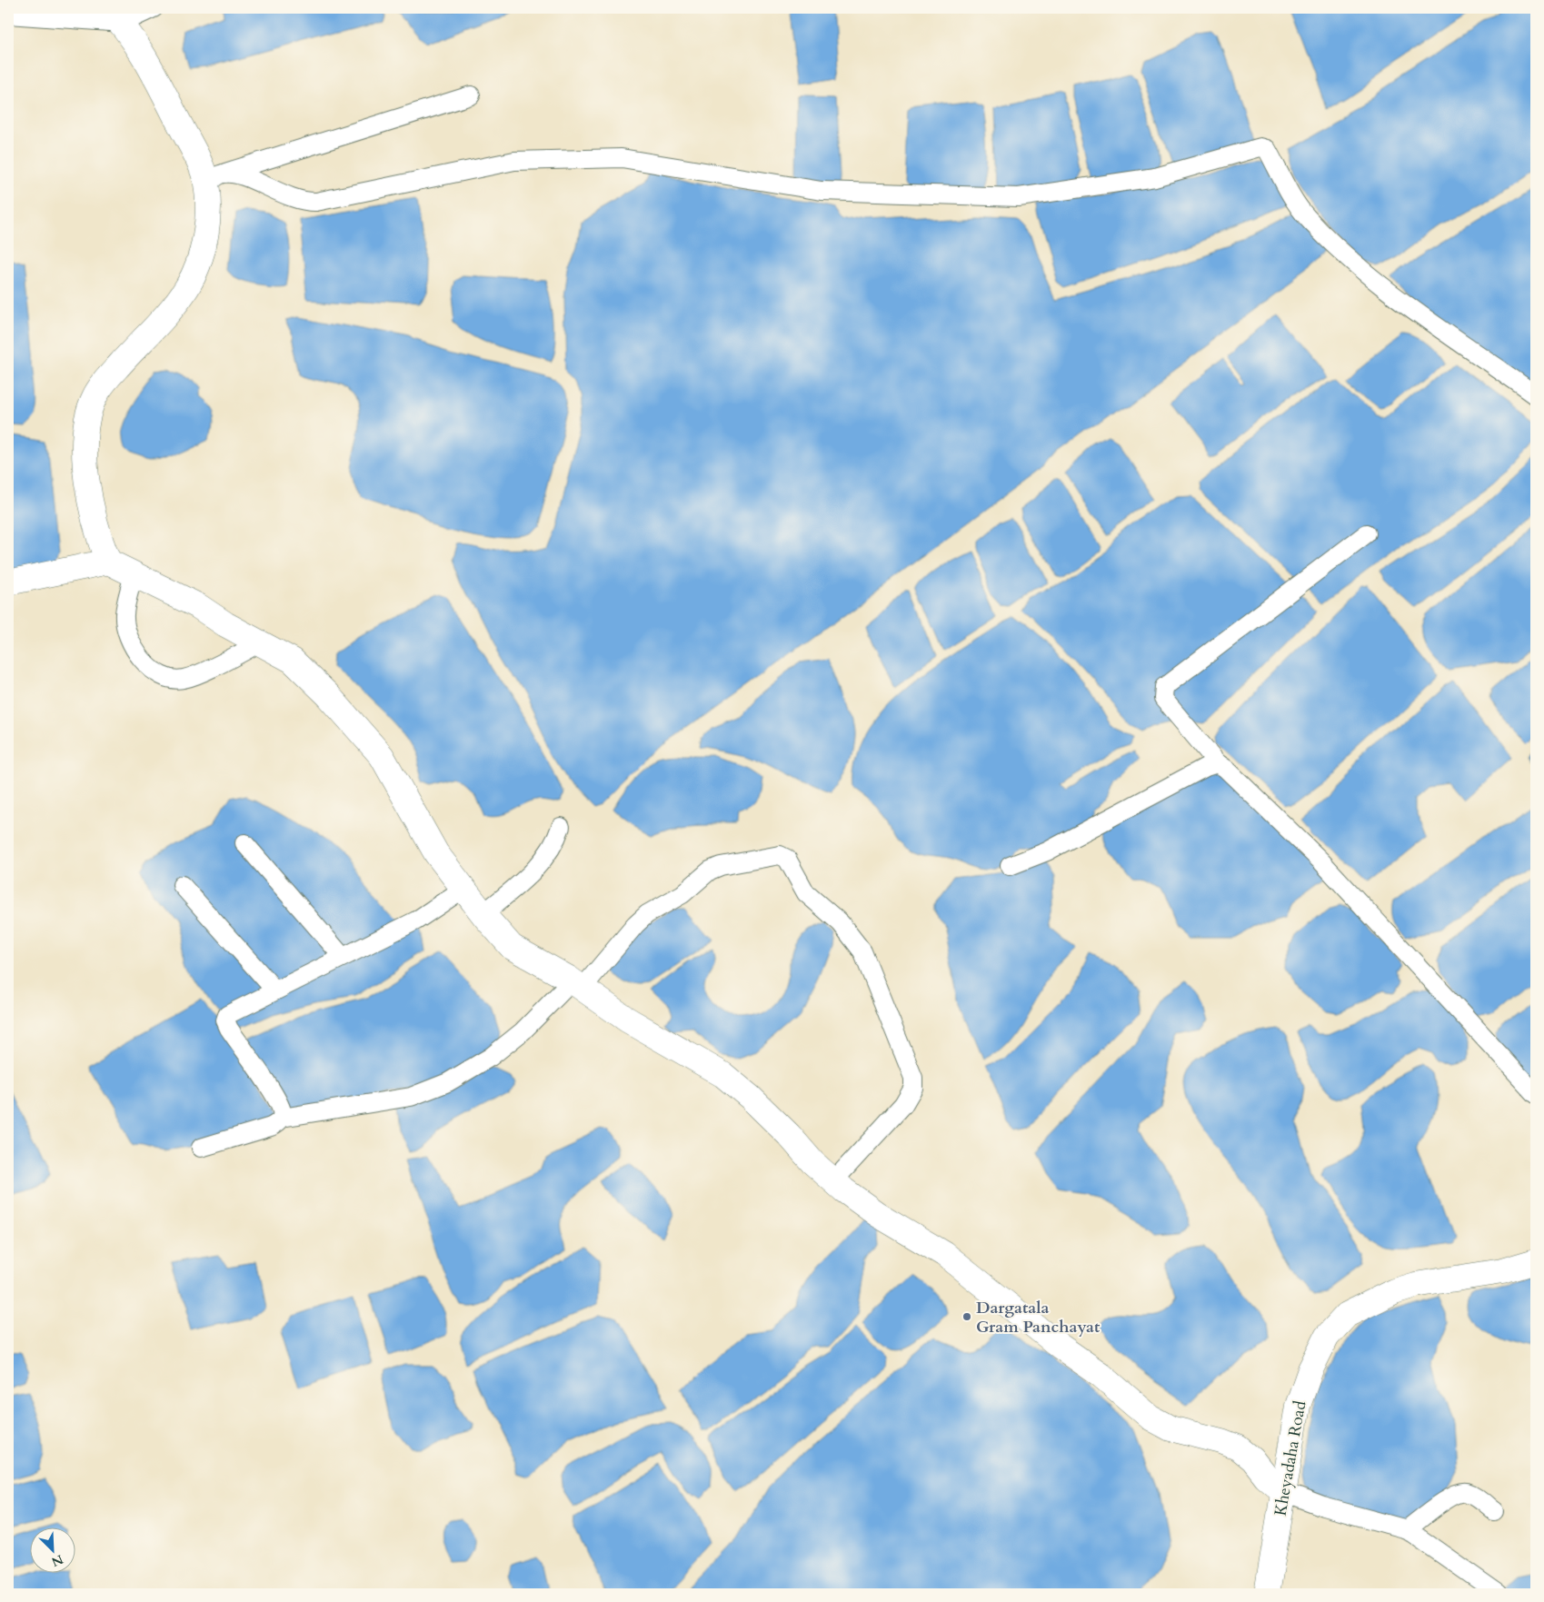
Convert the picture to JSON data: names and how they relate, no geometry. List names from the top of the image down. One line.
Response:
{"streets":{"main road":["Kheyadaha Road"]},"places":["Dargatala Gram Panchayat"],"north":"bottom right"}
